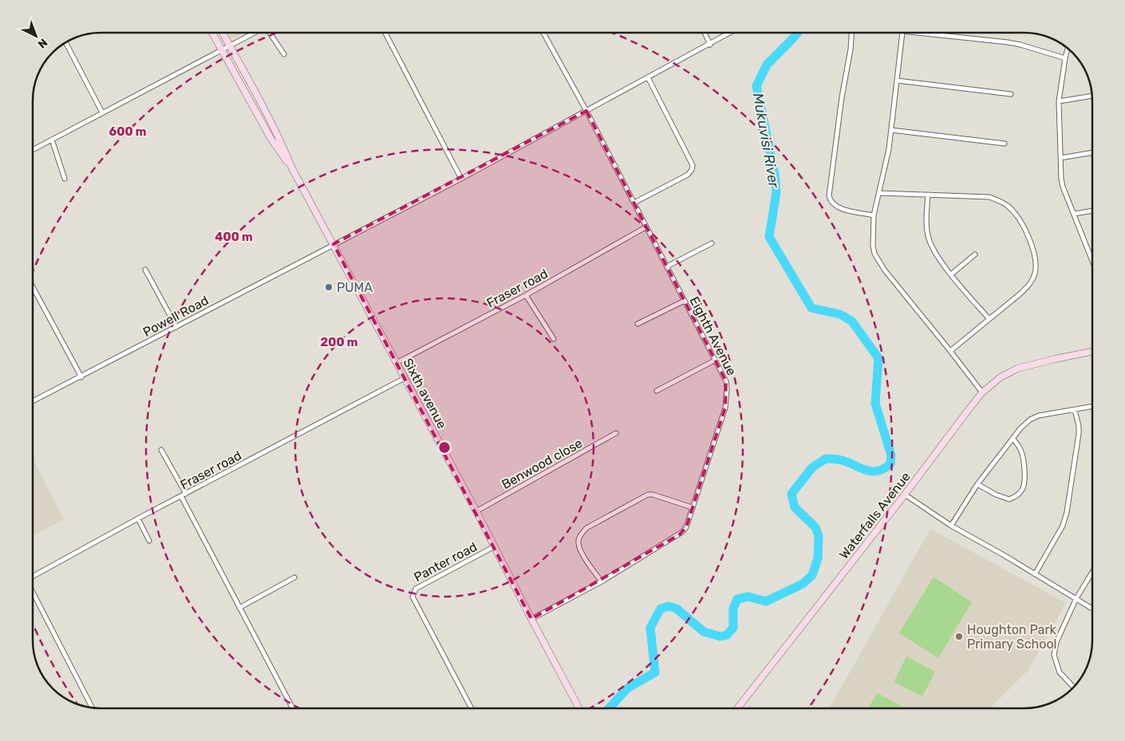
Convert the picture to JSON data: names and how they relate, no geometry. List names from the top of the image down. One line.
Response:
{"streets":{"street":["Fraser road","Powell Road","Eighth Avenue","Sixth avenue","Benwood close","Waterfalls Avenue","Panter road"]},"crossings":[["Fraser road","Eighth Avenue"],["Fraser road","Sixth avenue"],["Powell Road","Eighth Avenue"],["Powell Road","Sixth avenue"],["Eighth Avenue","Sixth avenue"],["Sixth avenue","Benwood close"],["Sixth avenue","Panter road"]],"water":["Mukuvisi River"],"places":["PUMA","Houghton Park Primary School"],"north":"bottom right","rings":["600 m","400 m","200 m"]}
